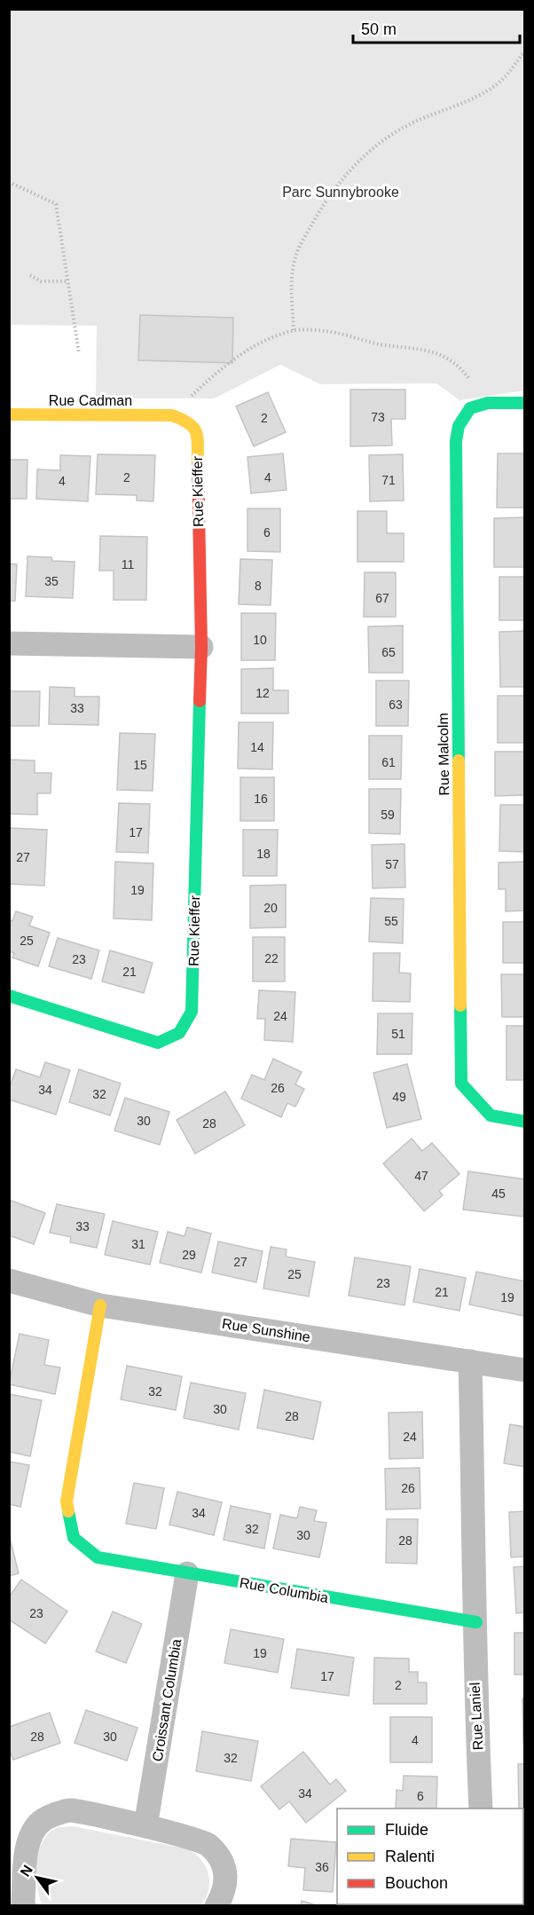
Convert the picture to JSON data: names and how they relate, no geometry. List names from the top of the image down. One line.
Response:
{"streets":{"street":["Rue Cadman","Rue Kieffer","Rue Malcolm","Rue Sunshine","Rue Columbia","Croissant Columbia","Rue Laniel"]},"crossings":[["Rue Cadman","Rue Kieffer"],["Rue Sunshine","Rue Columbia"],["Rue Columbia","Croissant Columbia"],["Rue Columbia","Rue Laniel"]],"parks":["Parc Sunnybrooke"],"house_numbers":["73","2","2","4","71","4","6","11","35","8","67","10","65","12","63","33","14","61","15","16","59","17","18","27","57","19","20","55","25","22","23","21","24","51","26","34","32","49","30","28","47","45","33","31","29","27","25","23","21","19","32","30","28","24","26","34","32","30","28","23","19","17","2","28","30","4","32","34","6","36"],"legend":["Fluide","Ralenti","Bouchon"],"scale_bar":"50 m","north":"top left"}
